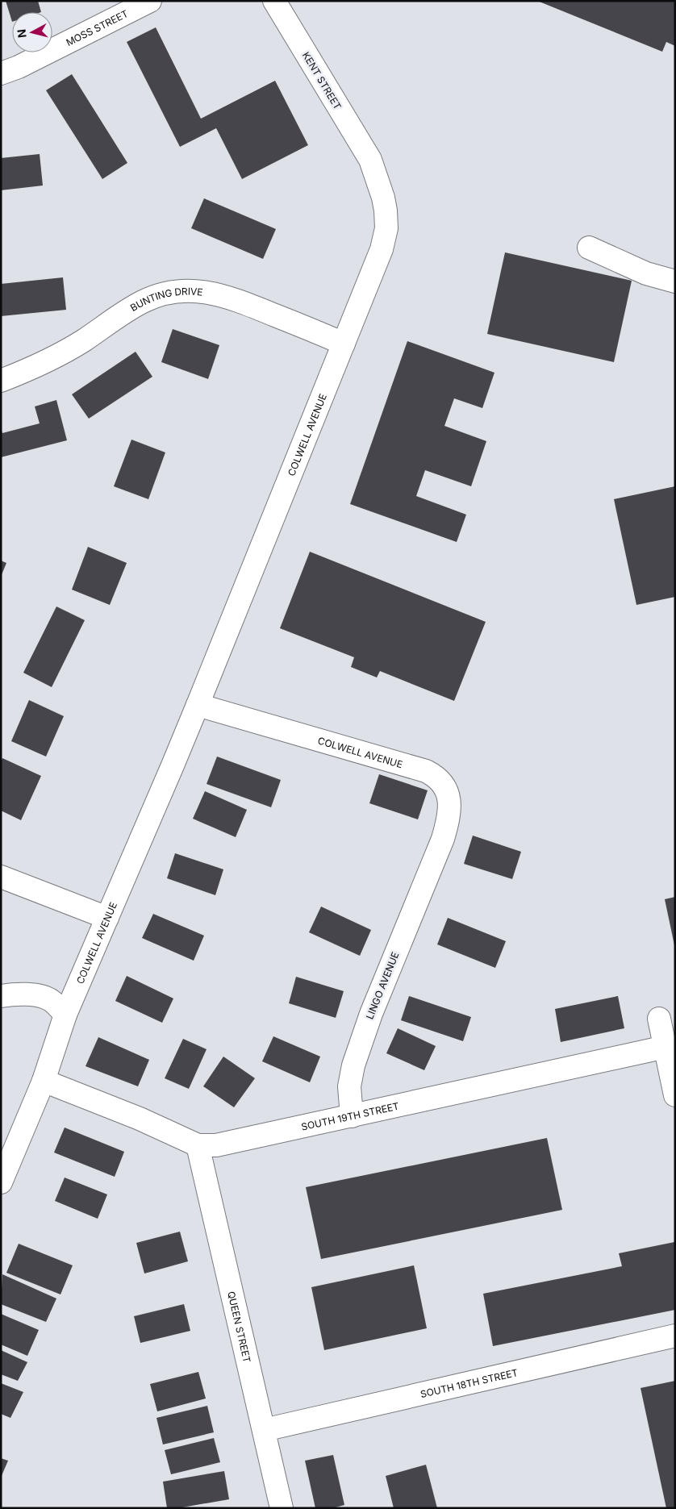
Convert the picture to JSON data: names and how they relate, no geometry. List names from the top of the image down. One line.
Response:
{"streets":{"street":["MOSS STREET","KENT STREET","BUNTING DRIVE","COLWELL AVENUE","LINGO AVENUE","SOUTH 19TH STREET","QUEEN STREET","SOUTH 18TH STREET"]},"crossings":[["KENT STREET","COLWELL AVENUE"],["BUNTING DRIVE","COLWELL AVENUE"],["COLWELL AVENUE","LINGO AVENUE"],["COLWELL AVENUE","SOUTH 19TH STREET"],["LINGO AVENUE","SOUTH 19TH STREET"],["SOUTH 19TH STREET","QUEEN STREET"],["QUEEN STREET","SOUTH 18TH STREET"]],"north":"left"}
